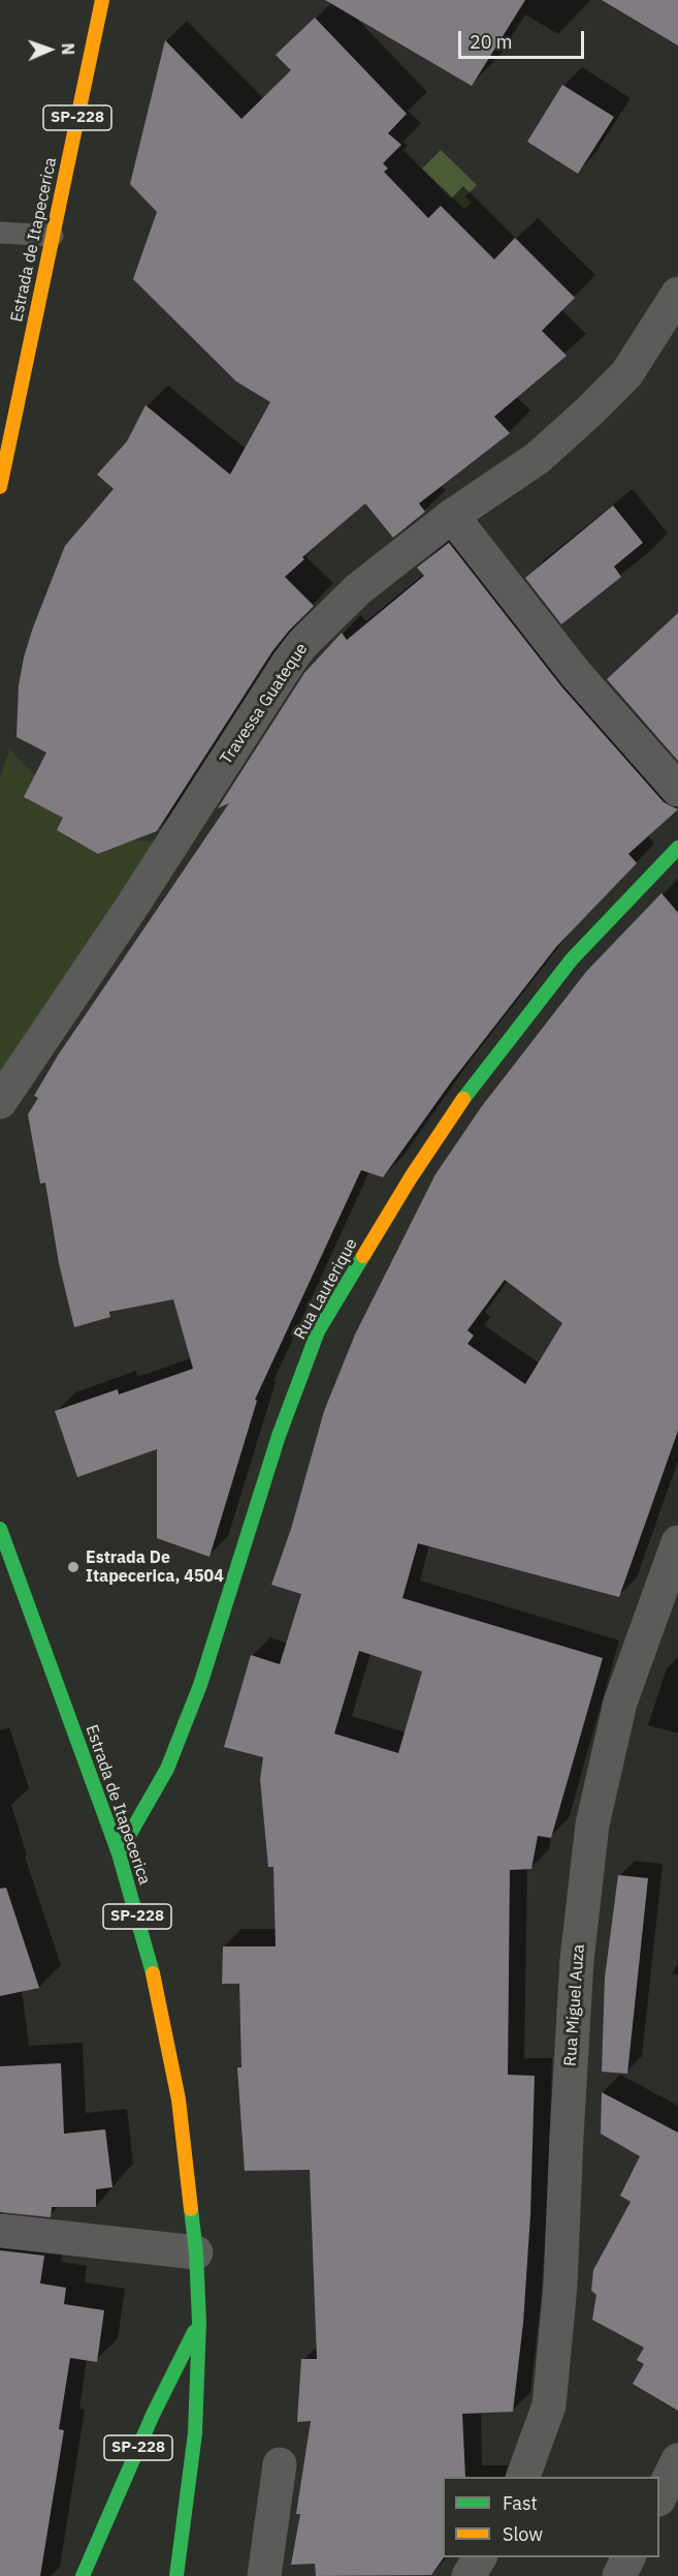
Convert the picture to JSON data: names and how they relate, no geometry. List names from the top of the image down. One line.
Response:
{"streets":{"main road":["SP-228","Estrada de Itapecerica","Rua Lauterique"],"street":["Travessa Guateque","Rua Miguel Auza"]},"crossings":[["Estrada de Itapecerica","Rua Lauterique"]],"places":["Estrada De Itapecerica, 4504"],"legend":["Fast","Slow"],"scale_bar":"20 m","north":"right"}
